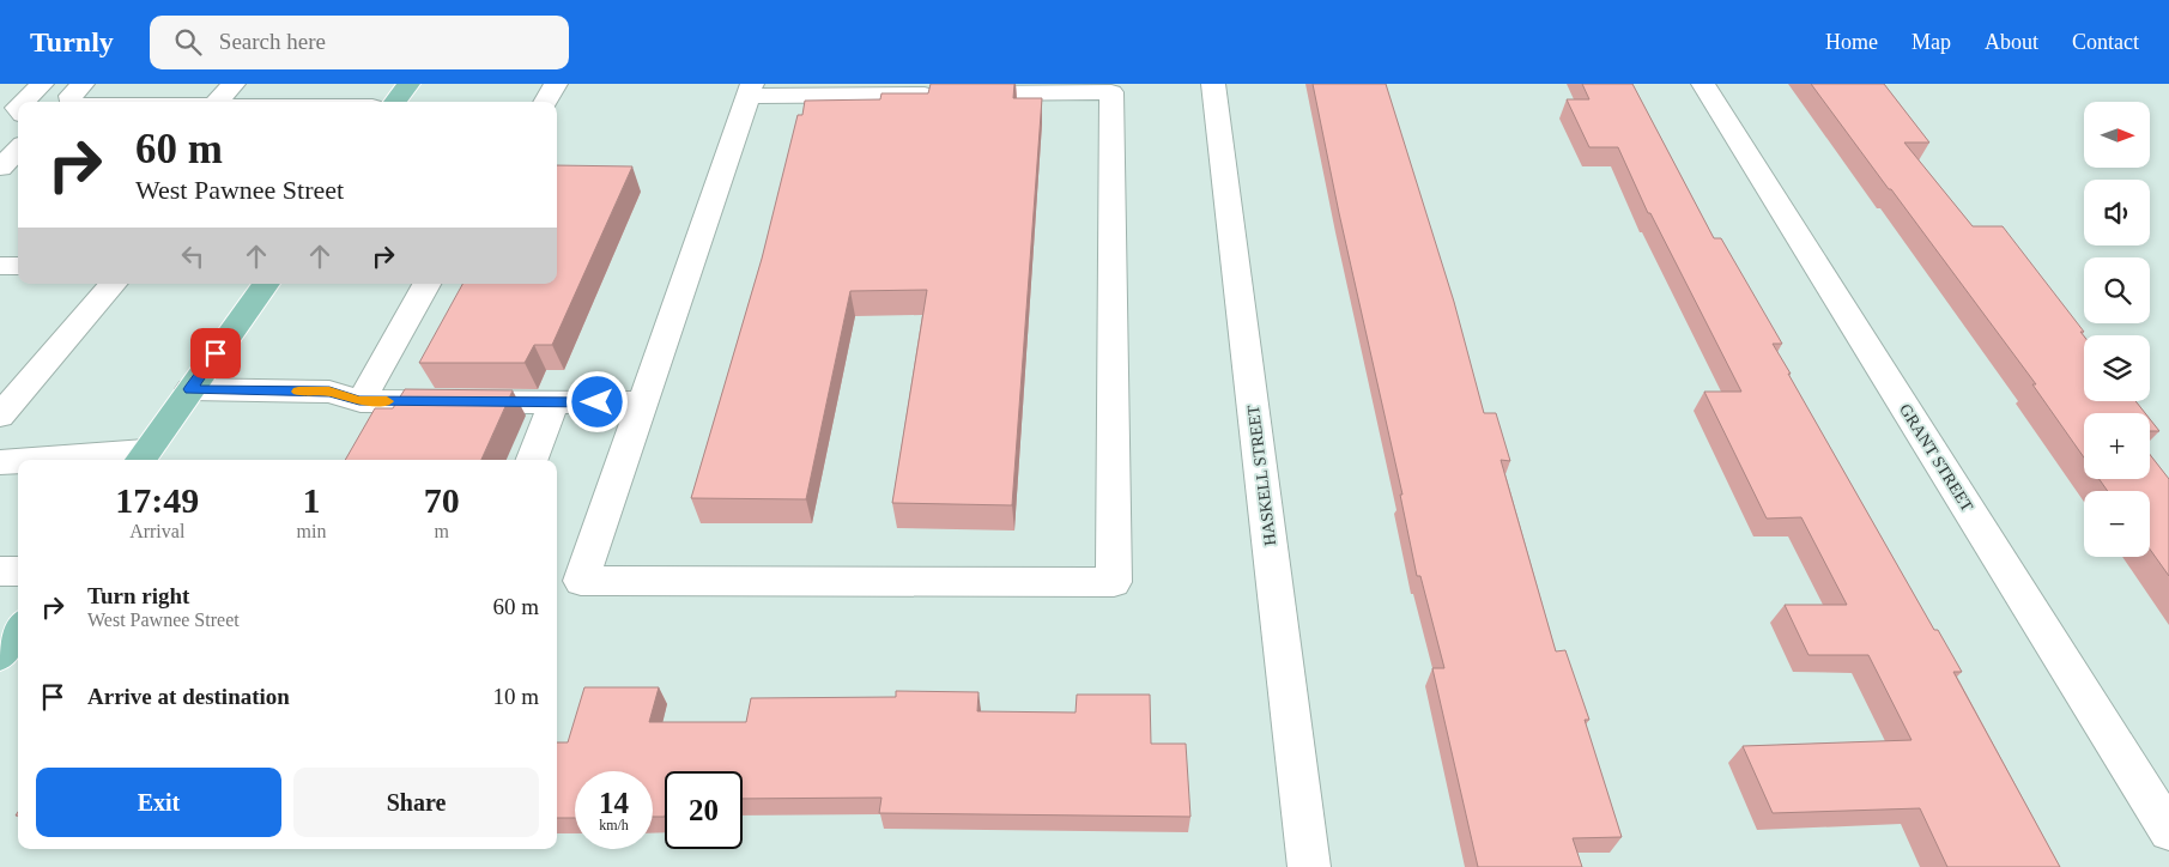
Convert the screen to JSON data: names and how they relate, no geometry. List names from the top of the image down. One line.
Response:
{"streets":{"street":["GRANT STREET","HASKELL STREET"]},"north":"right","page":{"header":"Turnly","search":"Search here","nav":["Home","Map","About","Contact"],"map_buttons":["+","−"],"turn":["60 m","West Pawnee Street"],"eta":["17:49","Arrival","1","min","70","m"],"list":[{"name":"Turn right","note":"West Pawnee Street","value":"60 m"},{"name":"Arrive at destination","value":"10 m"}],"buttons":["Exit","Share"],"speed":"14 km/h","limit":"20"}}
